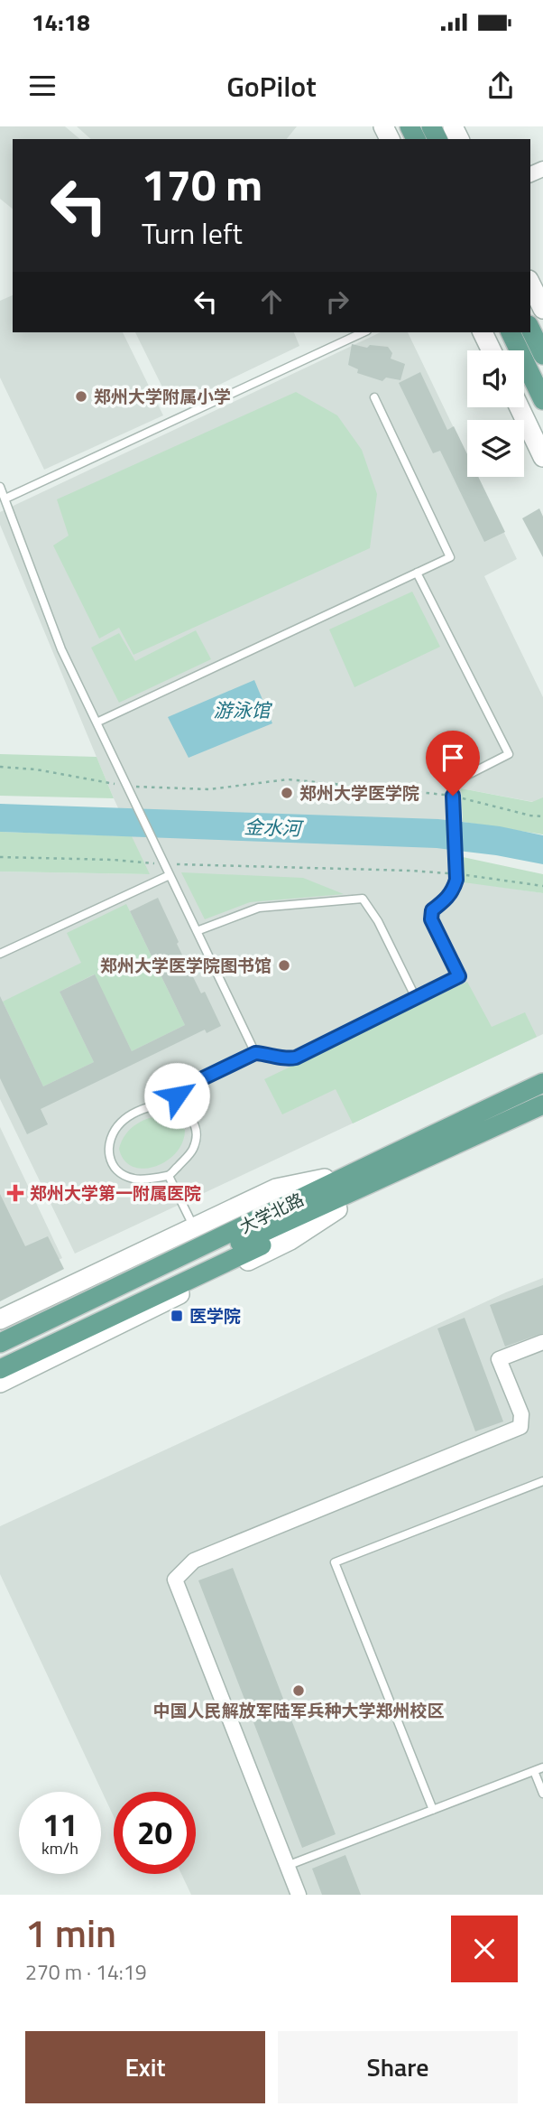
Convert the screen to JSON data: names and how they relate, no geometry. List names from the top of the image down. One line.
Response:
{"streets":{"main road":["大学北路"]},"water":["游泳馆","金水河"],"places":{"other":["郑州大学附属小学","郑州大学医学院","郑州大学医学院图书馆","中国人民解放军陆军兵种大学郑州校区"],"health":["郑州大学第一附属医院"],"transit":["医学院"]},"page":{"status":"14:18","header":"GoPilot","turn":["170 m","Turn left"],"speed":"11 km/h","limit":"20","heading":["1 min","270 m · 14:19"],"buttons":["Exit","Share"]}}
